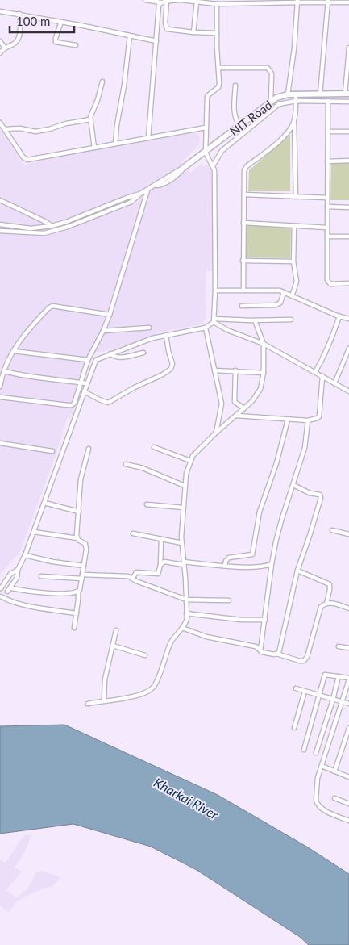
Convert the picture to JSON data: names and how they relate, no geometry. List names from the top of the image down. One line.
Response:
{"streets":{"main road":["NIT Road"]},"water":["Kharkai River"],"scale_bar":"100 m"}
